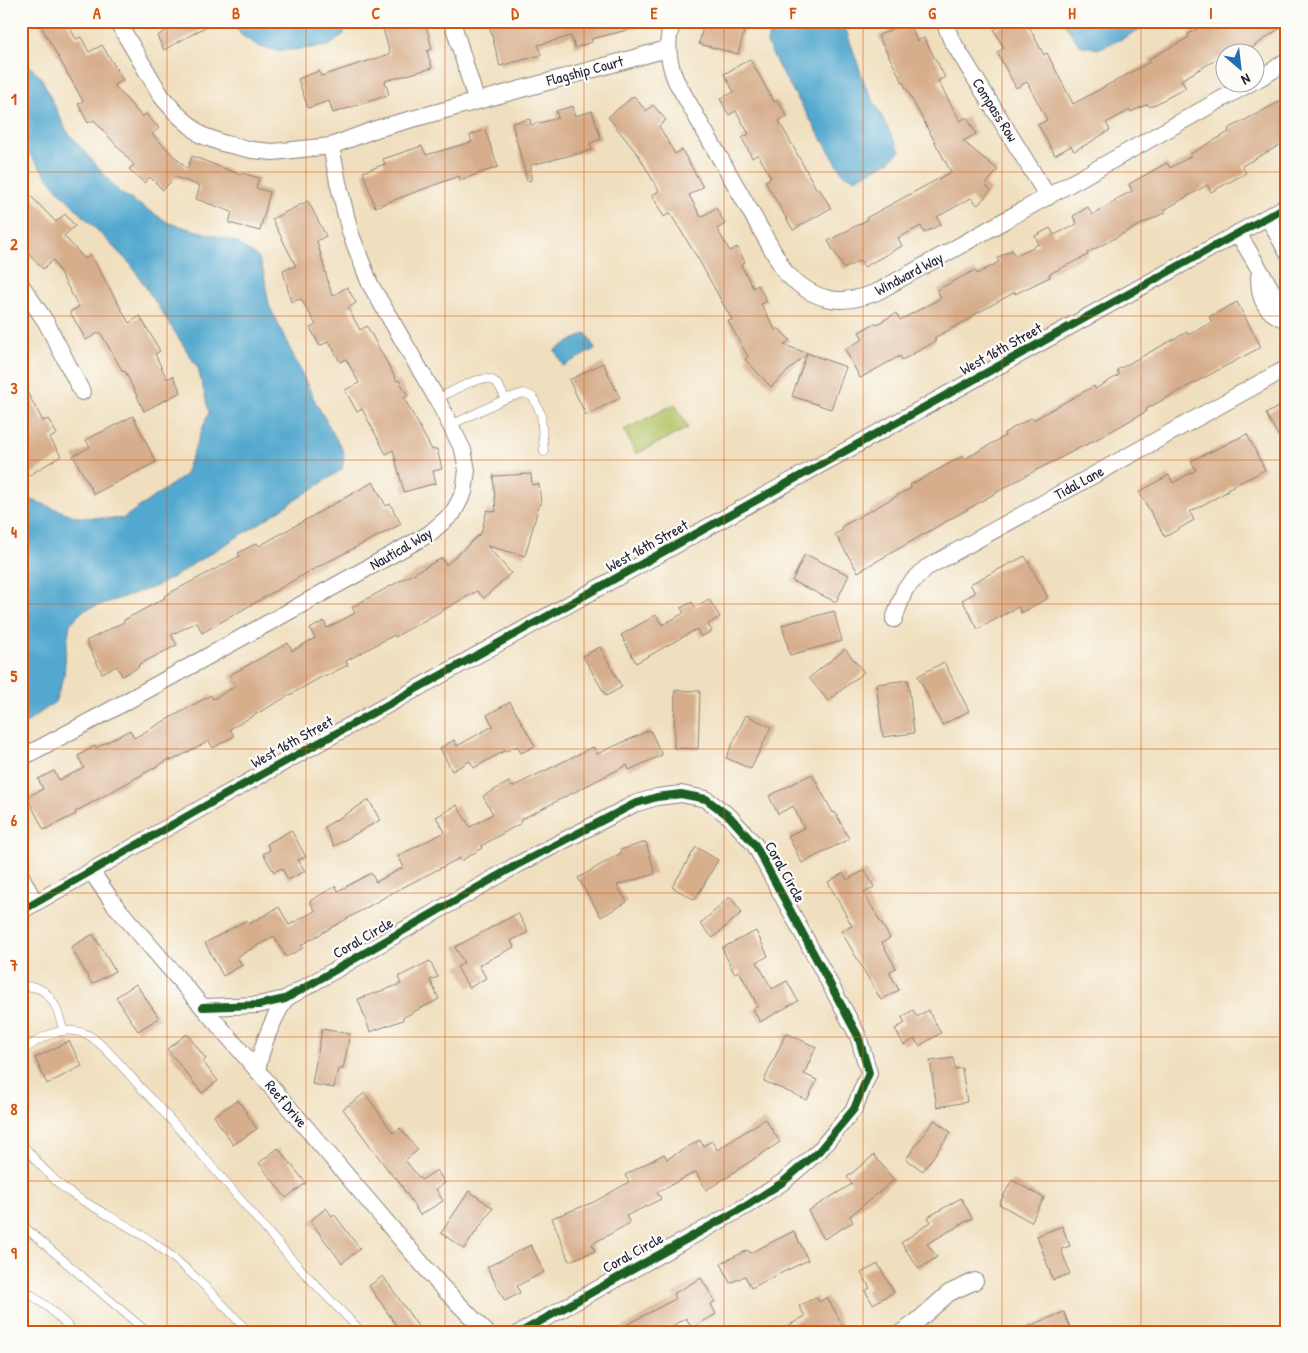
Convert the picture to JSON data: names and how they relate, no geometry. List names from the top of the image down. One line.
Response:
{"streets":{"street":["Flagship Court","Compass Row","Windward Way","West 16th Street","Tidal Lane","Nautical Way","Coral Circle","Reef Drive"]},"crossings":[["Flagship Court","Windward Way"],["Flagship Court","Nautical Way"],["Compass Row","Windward Way"],["West 16th Street","Reef Drive"],["Coral Circle","Reef Drive"]],"north":"bottom right","grid":{"columns":["A","B","C","D","E","F","G","H","I"],"rows":["1","2","3","4","5","6","7","8","9"]}}
